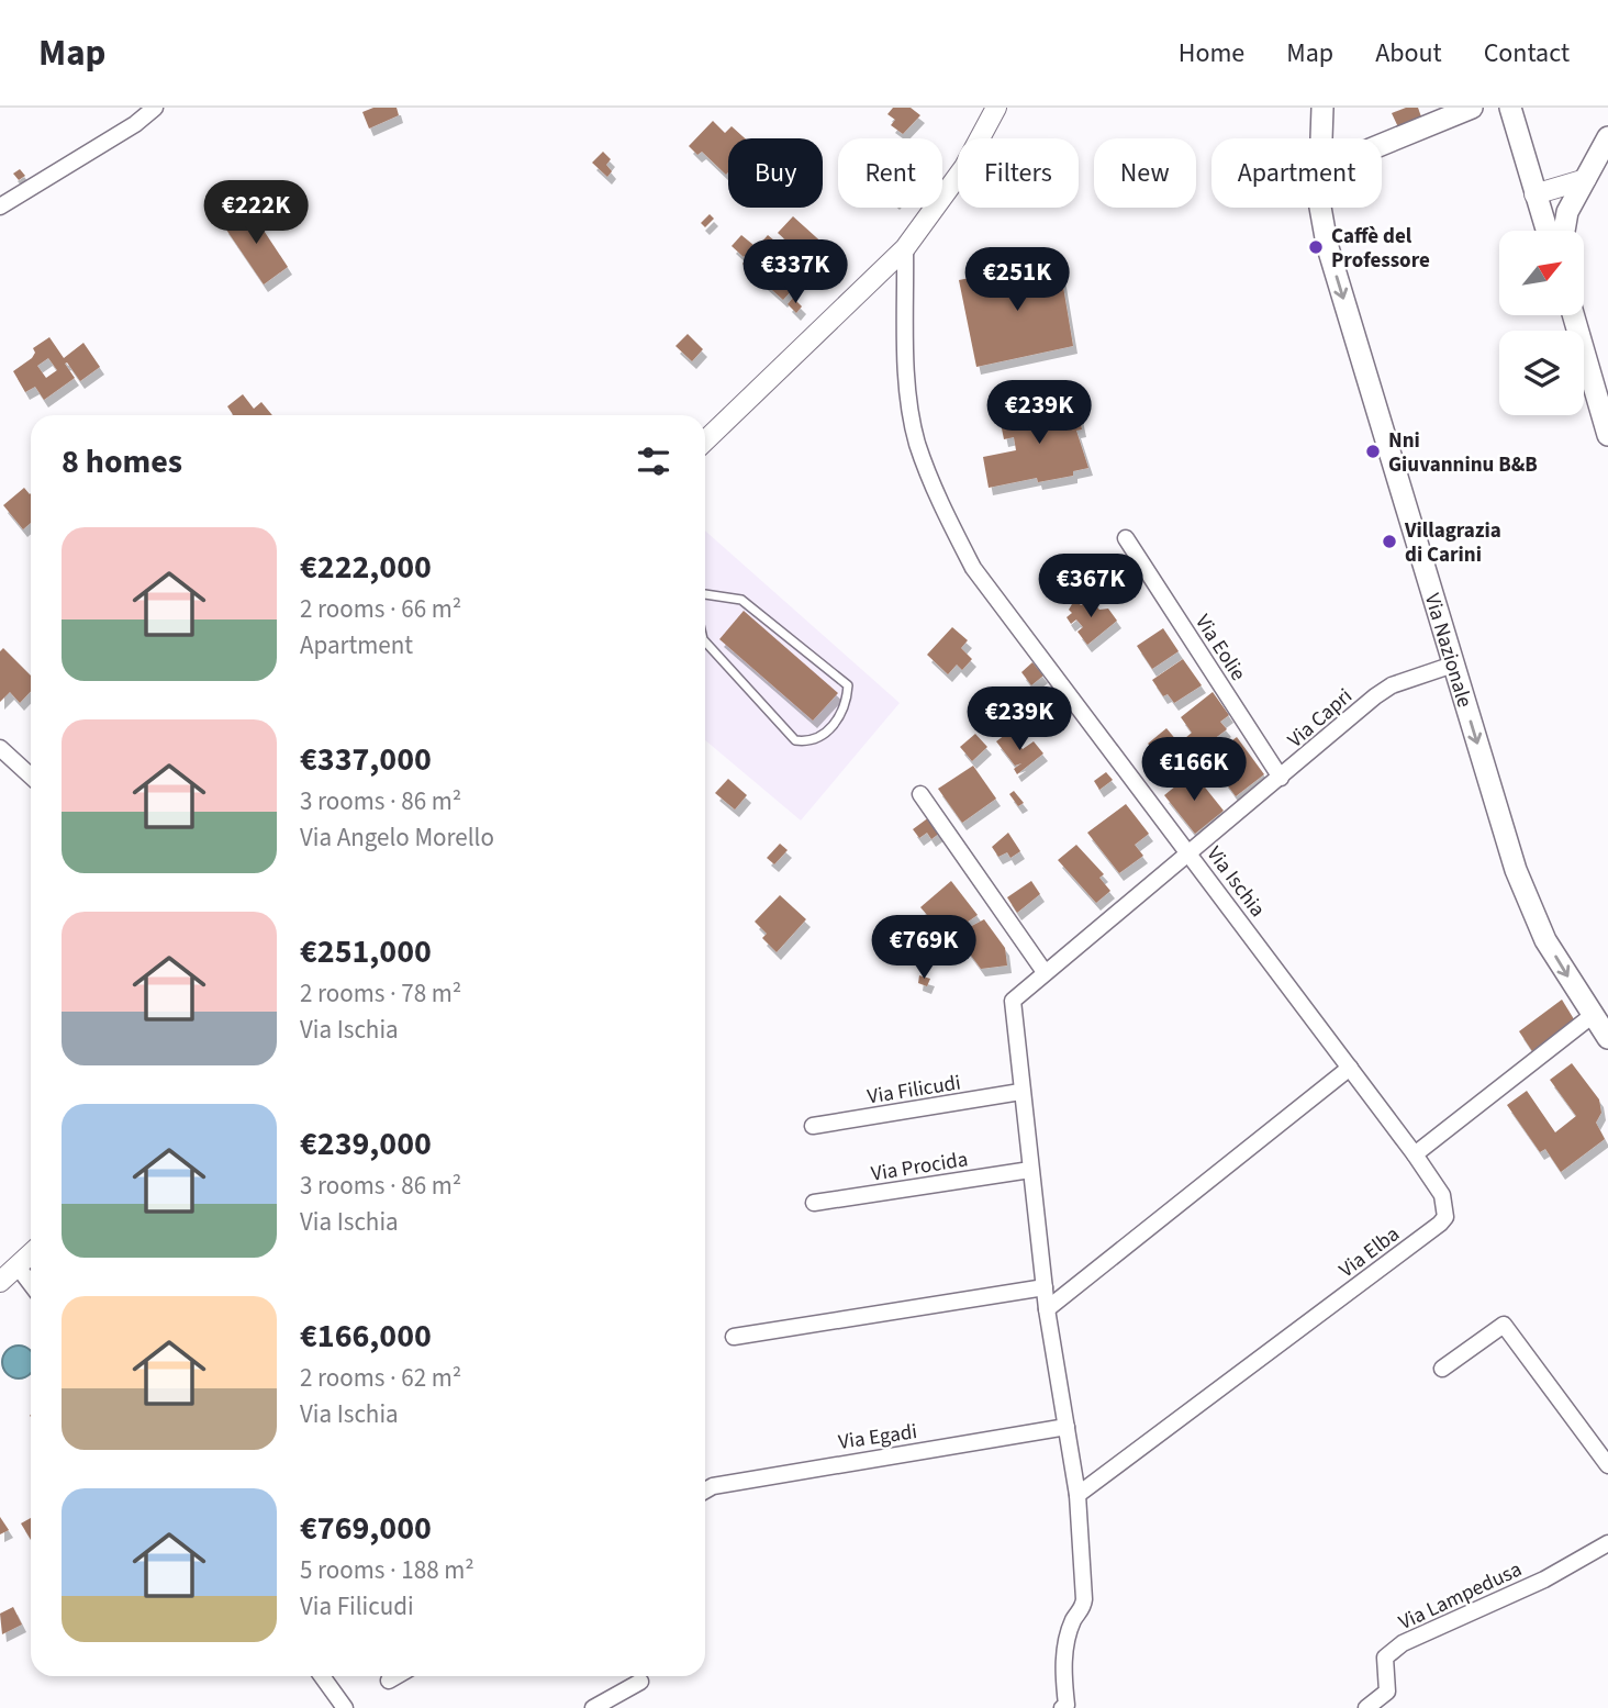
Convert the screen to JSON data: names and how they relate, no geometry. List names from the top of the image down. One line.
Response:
{"streets":{"main road":["Via Nazionale"],"street":["Via Eolie","Via Capri","Via Ischia","Via Filicudi","Via Procida","Via Elba","Via Egadi","Via Lampedusa"]},"crossings":[["Via Eolie","Via Capri"],["Via Nazionale","Via Capri"],["Via Capri","Via Ischia"],["Via Capri","Via Filicudi"],["Via Capri","Via Procida"],["Via Capri","Via Elba"],["Via Capri","Via Egadi"],["Via Ischia","Via Elba"]],"one_way":["Via Nazionale"],"places":["Caffè del Professore","Nni Giuvanninu B&B","Villagrazia di Carini"],"north":"top right","page":{"header":"Map","nav":["Home","Map","About","Contact"],"chip":["Buy","Rent","Filters","New","Apartment"],"price":["€222K","€337K","€251K","€239K","€367K","€239K","€166K","€769K"],"heading":"8 homes","list":[{"name":"€222,000","note":"2 rooms · 66 m² · Apartment"},{"name":"€337,000","note":"3 rooms · 86 m² · Via Angelo Morello"},{"name":"€251,000","note":"2 rooms · 78 m² · Via Ischia"},{"name":"€239,000","note":"3 rooms · 86 m² · Via Ischia"},{"name":"€166,000","note":"2 rooms · 62 m² · Via Ischia"},{"name":"€769,000","note":"5 rooms · 188 m² · Via Filicudi"}]}}
